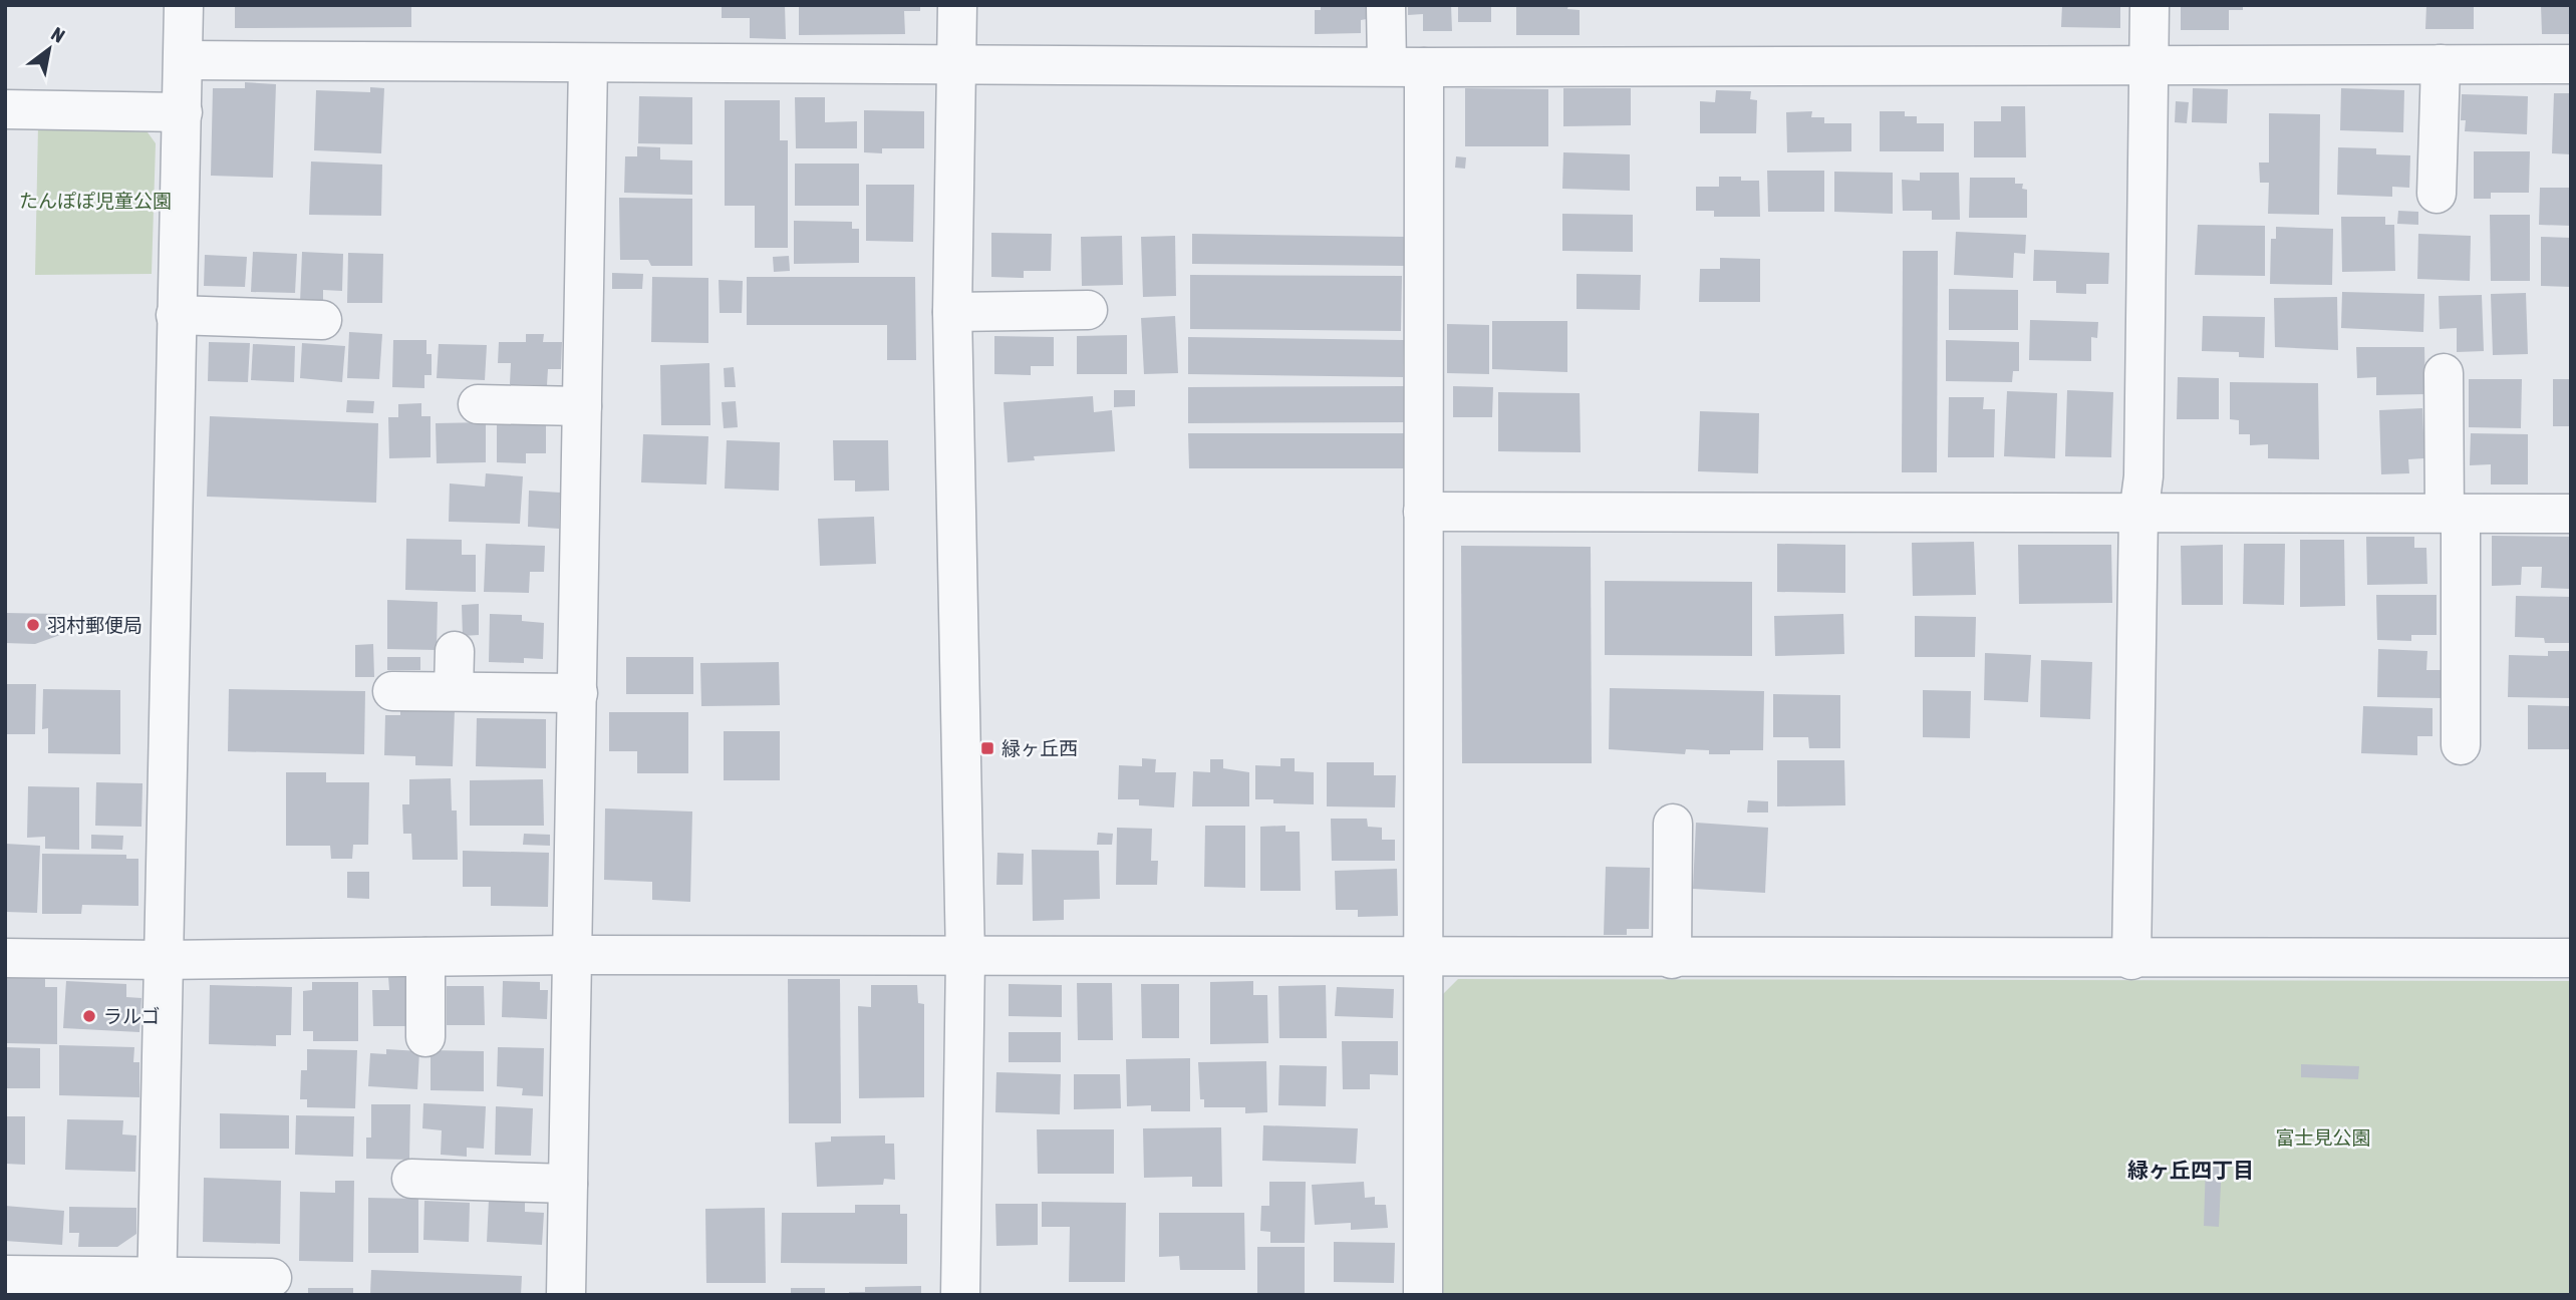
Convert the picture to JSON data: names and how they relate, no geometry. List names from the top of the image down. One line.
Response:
{"districts":["緑ヶ丘四丁目"],"parks":["たんぽぽ児童公園","富士見公園"],"places":{"other":["羽村郵便局","ラルゴ"],"transit":["緑ヶ丘西"]},"north":"top right"}
